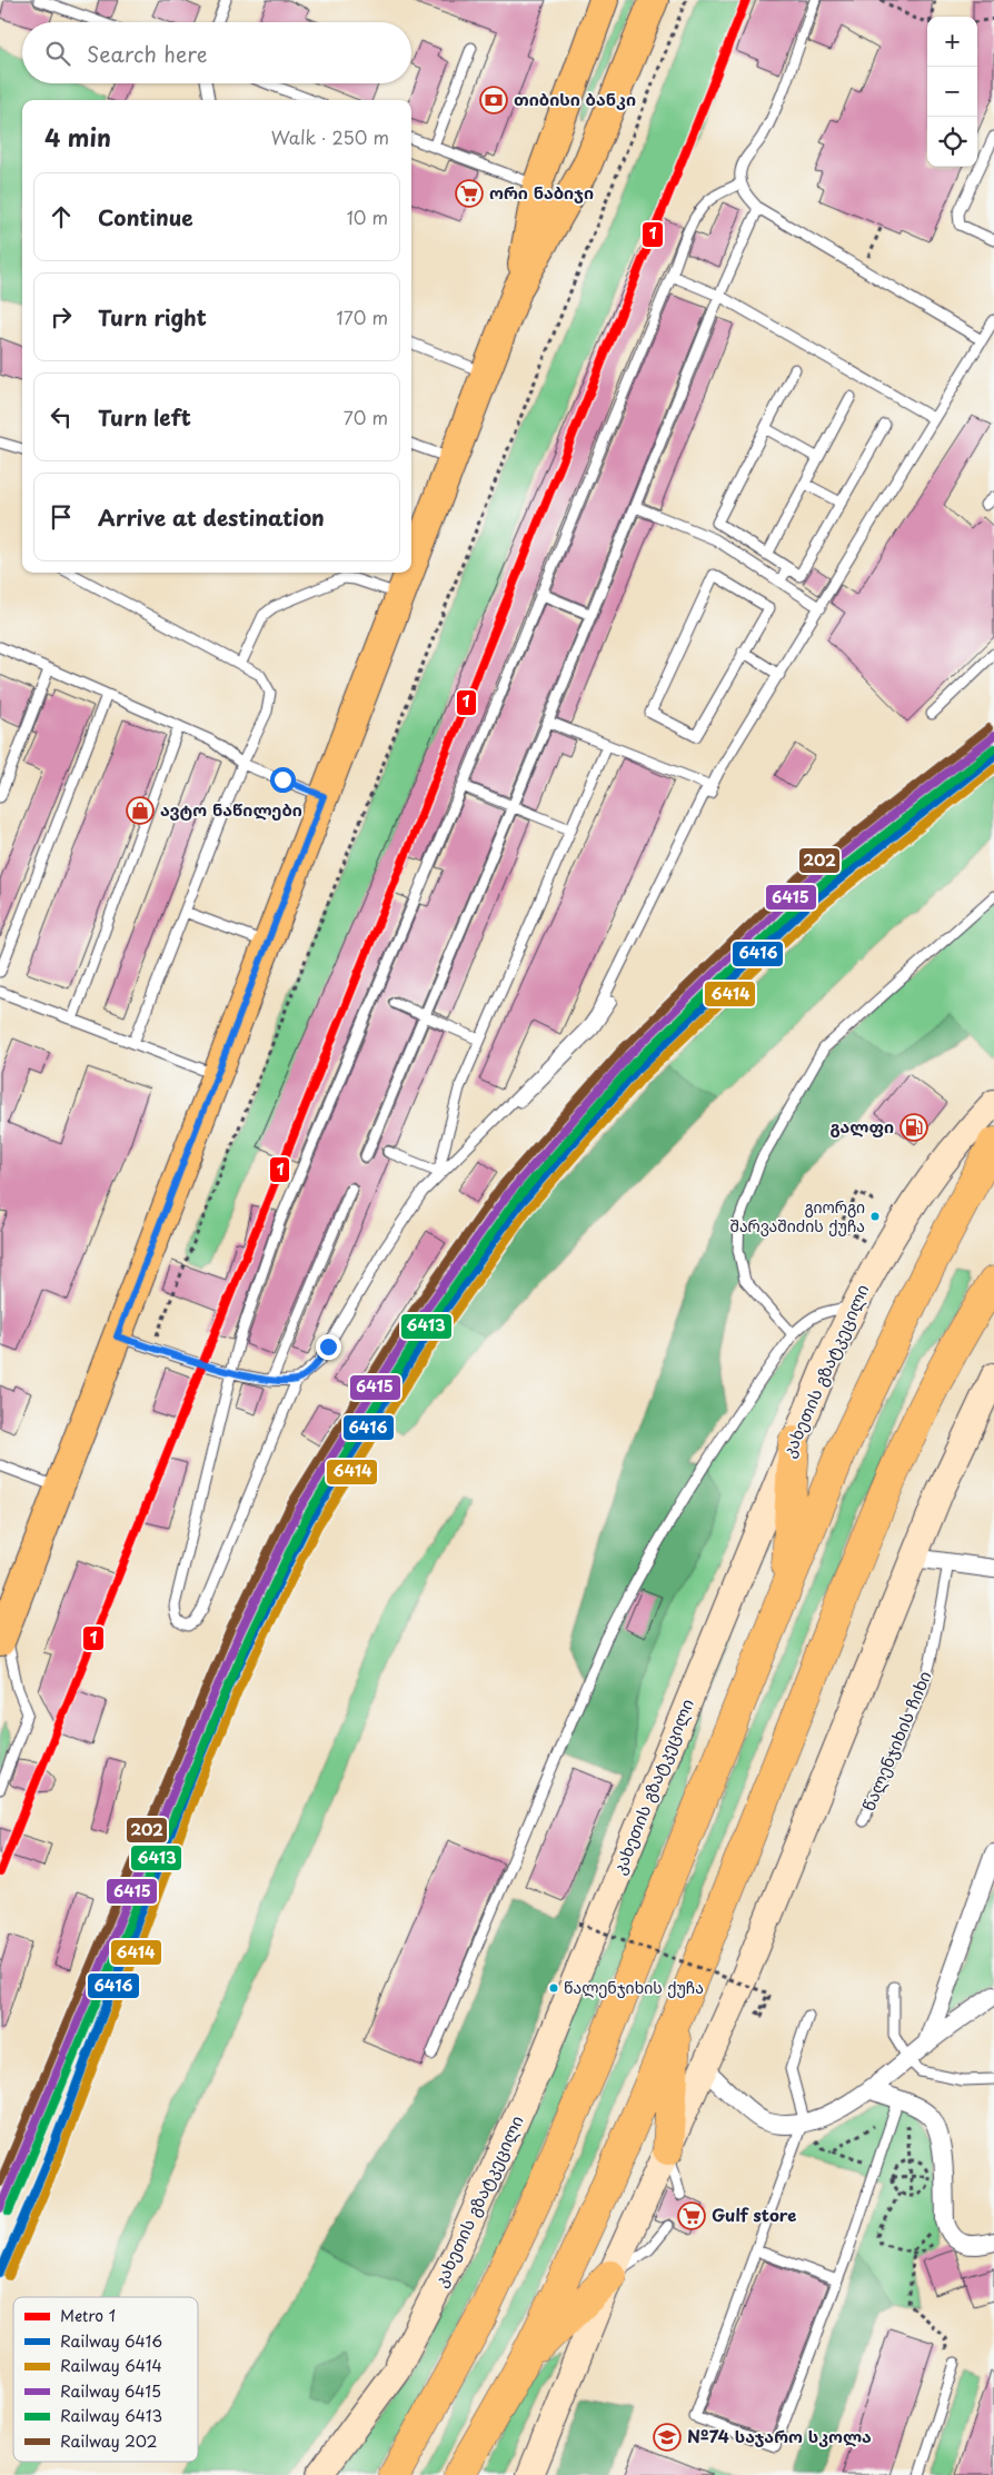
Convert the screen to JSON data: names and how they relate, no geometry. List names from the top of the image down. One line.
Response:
{"streets":{"street":["კახეთის გზატკეცილი"],"lane":["წალენჯიხის ჩიხი"]},"places":{"bank":["თიბისი ბანკი"],"supermarket":["ორი ნაბიჯი","Gulf store"],"shop":["ავტო ნაწილები"],"fuel station":["გალფი"],"other":["გიორგი შარვაშიძის ქუჩა","წალენჯიხის ქუჩა"],"school or university":["№74 საჯარო სკოლა"]},"lines":["metro line 1","rail line 202","rail line 6415","rail line 6413","rail line 6416","rail line 6414"],"legend":["Metro 1","Railway 6416","Railway 6414","Railway 6415","Railway 6413","Railway 202"],"page":{"map_buttons":["+","−"],"search":"Search here","heading":["4 min","Walk · 250 m"],"list":[["Continue","10 m"],["Turn right","170 m"],["Turn left","70 m"],"Arrive at destination"]}}
